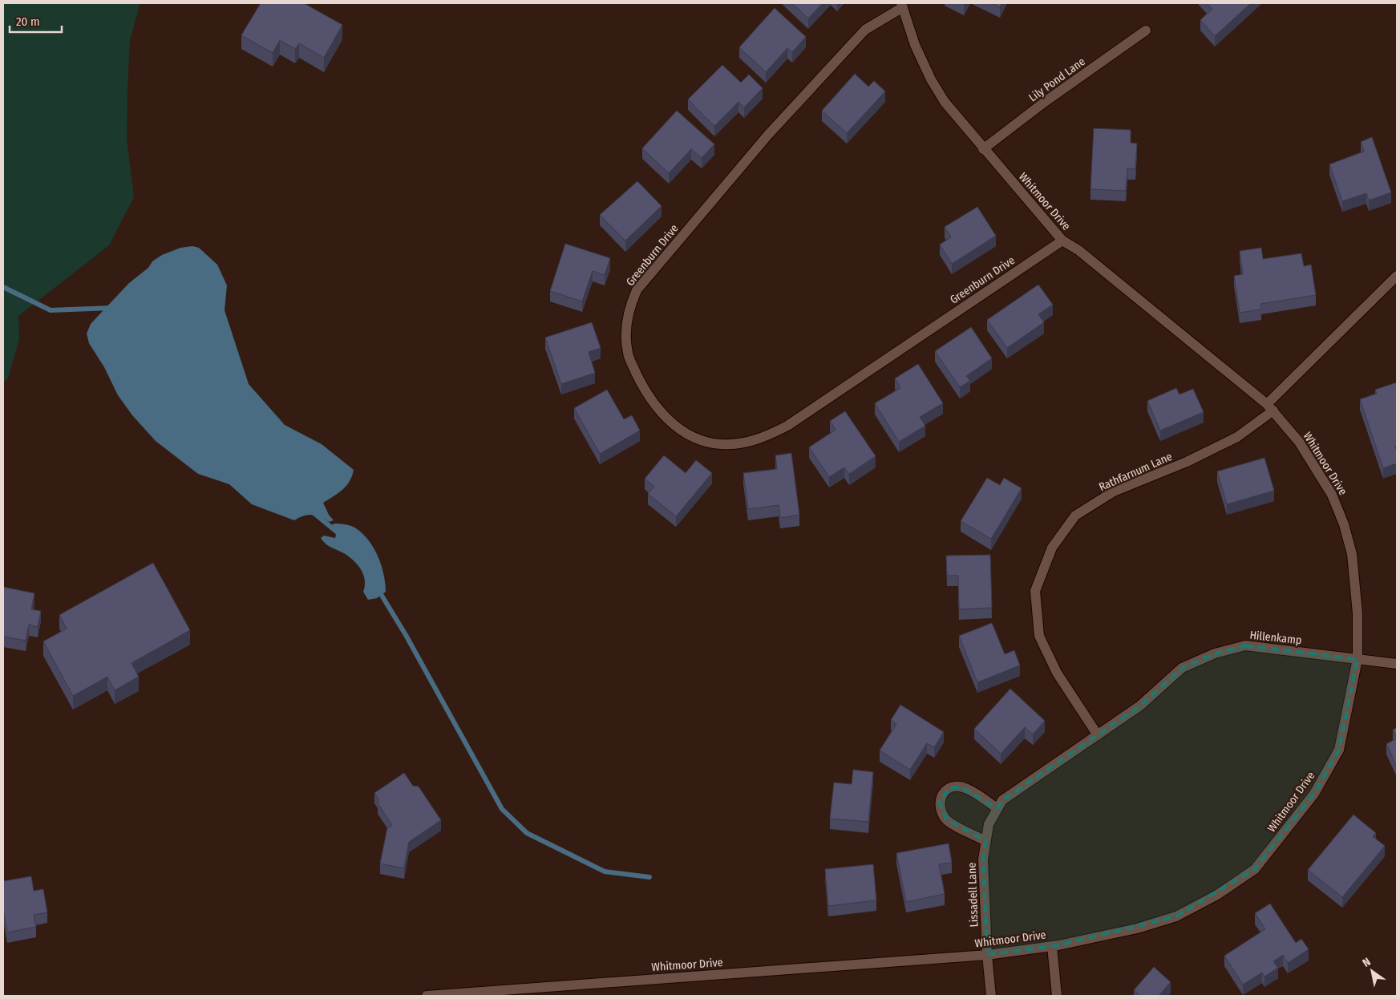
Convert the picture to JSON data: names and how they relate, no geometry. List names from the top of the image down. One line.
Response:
{"streets":{"street":["Lily Pond Lane","Whitmoor Drive","Greenburn Drive","Rathfarnum Lane","Hillenkamp","Lissadell Lane"]},"crossings":[["Lily Pond Lane","Whitmoor Drive"],["Whitmoor Drive","Greenburn Drive"],["Whitmoor Drive","Rathfarnum Lane"],["Whitmoor Drive","Hillenkamp"],["Whitmoor Drive","Lissadell Lane"],["Rathfarnum Lane","Hillenkamp"],["Rathfarnum Lane","Lissadell Lane"],["Hillenkamp","Lissadell Lane"]],"scale_bar":"20 m","north":"top left"}
